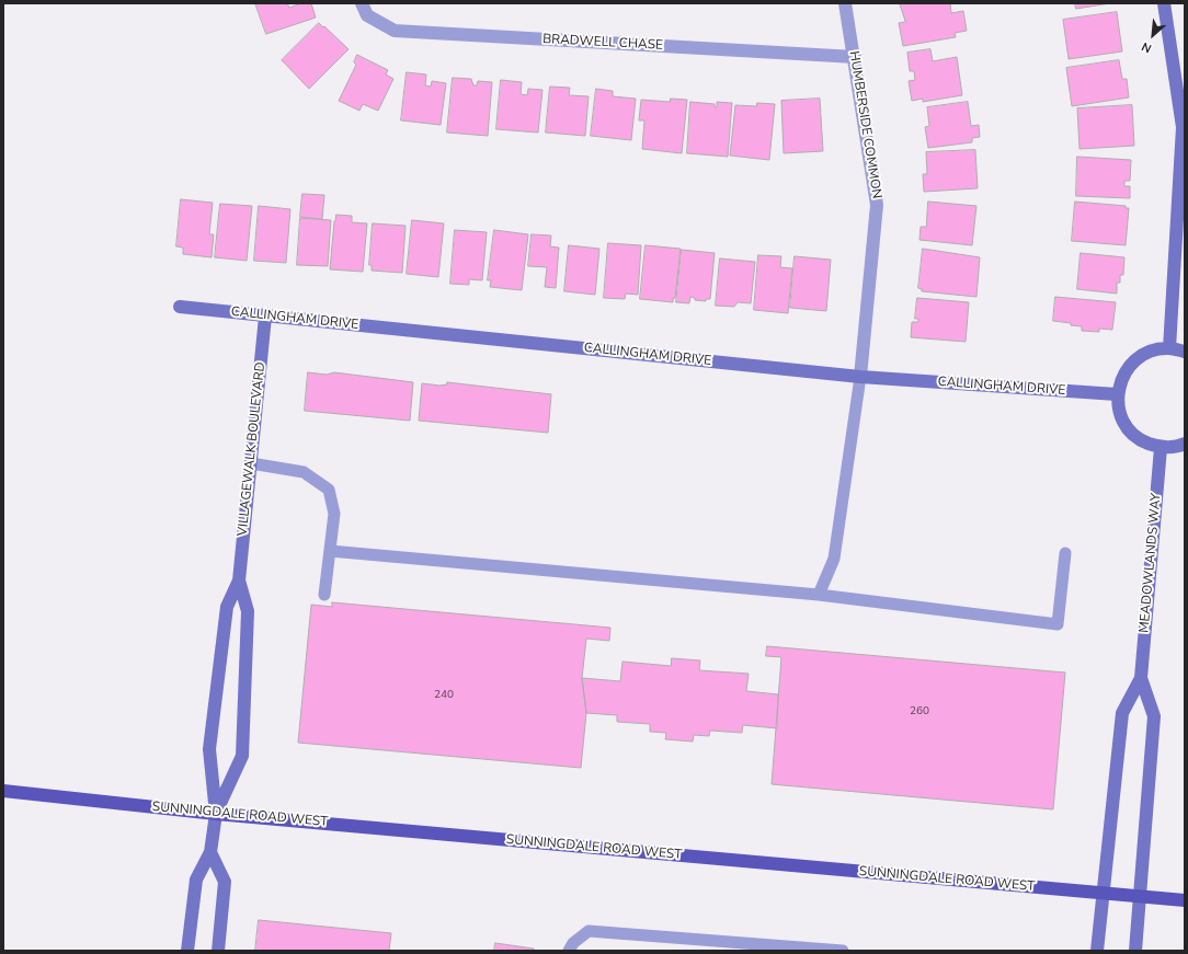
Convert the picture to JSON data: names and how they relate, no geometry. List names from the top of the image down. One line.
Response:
{"streets":{"main road":["SUNNINGDALE ROAD WEST"],"street":["BRADWELL CHASE","HUMBERSIDE COMMON","CALLINGHAM DRIVE","VILLAGEWALK BOULEVARD","MEADOWLANDS WAY"]},"crossings":[["BRADWELL CHASE","HUMBERSIDE COMMON"],["HUMBERSIDE COMMON","CALLINGHAM DRIVE"],["CALLINGHAM DRIVE","VILLAGEWALK BOULEVARD"],["VILLAGEWALK BOULEVARD","SUNNINGDALE ROAD WEST"],["MEADOWLANDS WAY","SUNNINGDALE ROAD WEST"]],"house_numbers":["240","260"],"north":"bottom left"}
